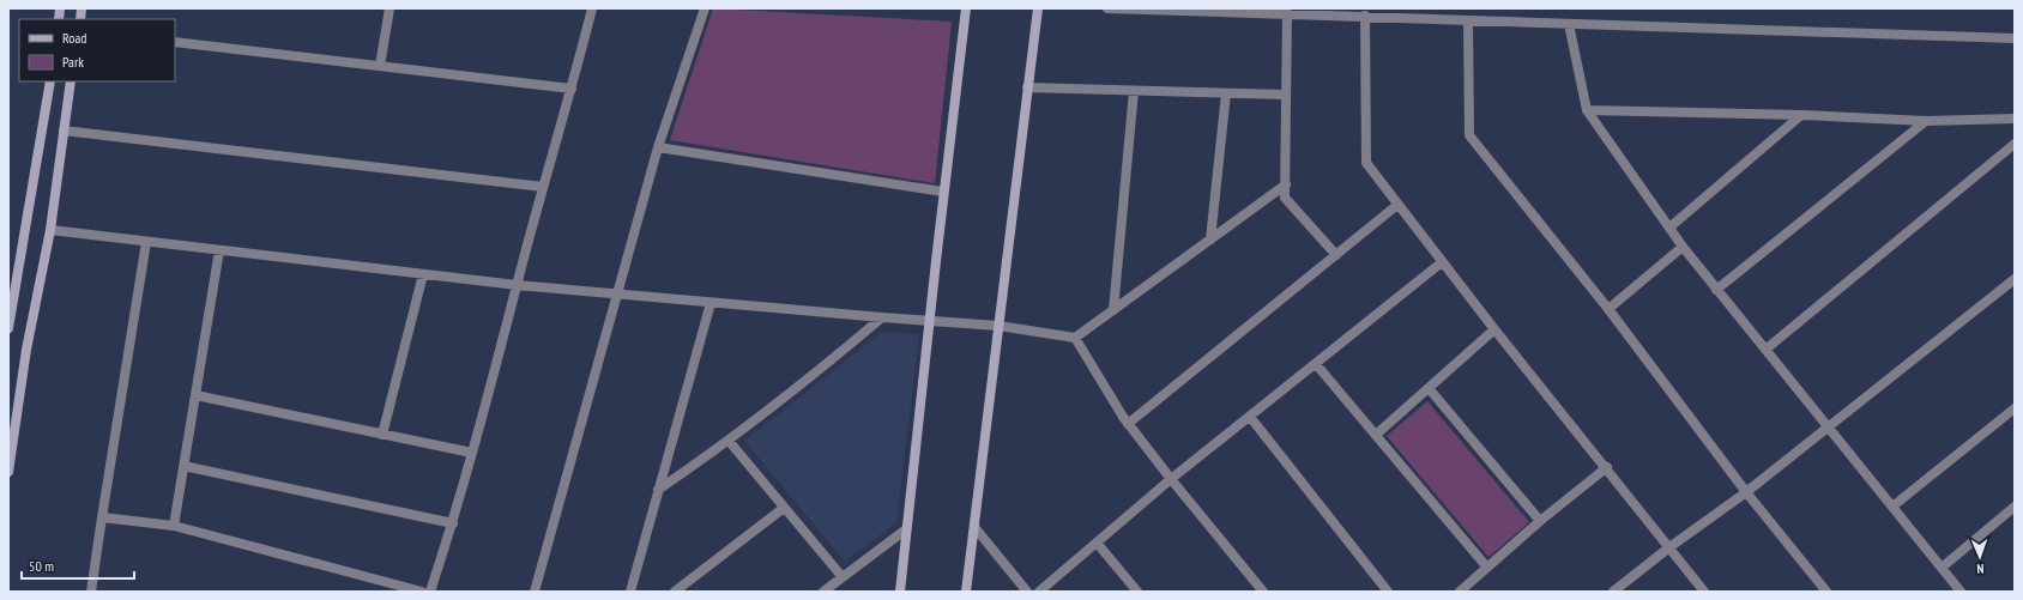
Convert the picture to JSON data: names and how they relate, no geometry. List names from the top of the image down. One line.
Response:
{"legend":["Road","Park"],"scale_bar":"50 m","north":"bottom"}
